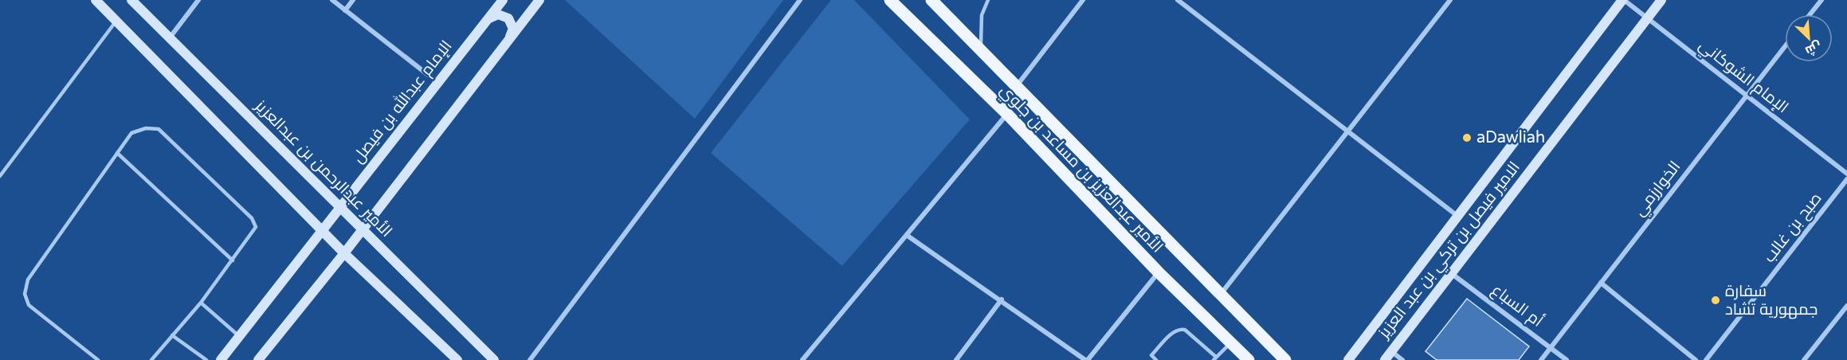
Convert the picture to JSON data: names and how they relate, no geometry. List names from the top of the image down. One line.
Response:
{"streets":{"main road":["الأمير عبدالعزيز بن مساعد بن جلوي"],"street":["الإمام الشوكاني","الإمام عبدالله بن فيصل","الأمير عبدالرحمن بن عبدالعزيز","الخوارزمي","صبح بن غالب","الامير فيصل بن تركي بن عبد العزيز","أم السباع"]},"crossings":[["الإمام الشوكاني","الخوارزمي"],["الإمام الشوكاني","الامير فيصل بن تركي بن عبد العزيز"],["الإمام عبدالله بن فيصل","الأمير عبدالرحمن بن عبدالعزيز"],["الخوارزمي","أم السباع"],["الامير فيصل بن تركي بن عبد العزيز","أم السباع"]],"places":["aDawliah","سفارة جمهورية تشاد"],"north":"bottom right"}
